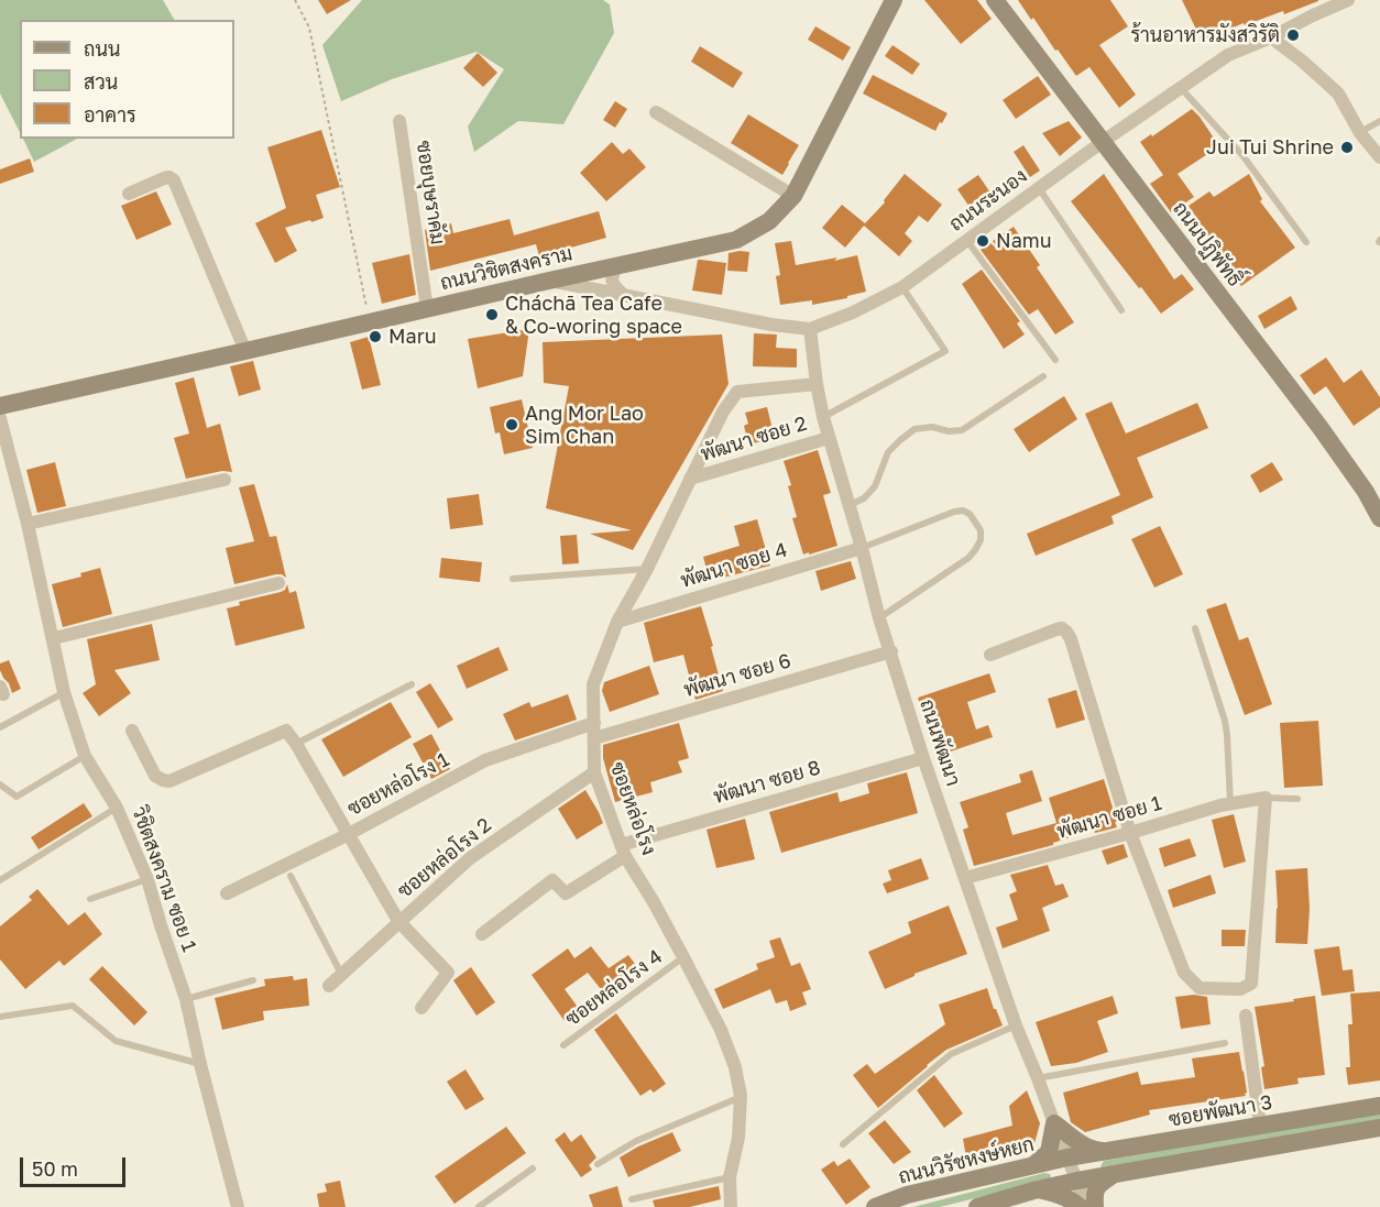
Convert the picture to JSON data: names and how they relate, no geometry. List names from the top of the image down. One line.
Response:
{"streets":{"street":["ซอยบุษราคัม","ถนนระนอง","ถนนปฏิพัทธิ์","ถนนวิชิตสงคราม","พัฒนา ซอย 2","พัฒนา ซอย 4","พัฒนา ซอย 6","ถนนพัฒนา","พัฒนา ซอย 8","ซอยหล่อโรง 1","ซอยหล่อโรง","พัฒนา ซอย 1","ซอยหล่อโรง 2","วิชิตสงคราม ซอย 1","ซอยพัฒนา 3","ถนนวิรัชหงษ์หยก"],"lane":["ซอยหล่อโรง 4"]},"crossings":[["ซอยบุษราคัม","ถนนวิชิตสงคราม"],["ถนนระนอง","ถนนปฏิพัทธิ์"],["ถนนระนอง","ถนนวิชิตสงคราม"],["ถนนระนอง","ถนนพัฒนา"],["พัฒนา ซอย 2","ถนนพัฒนา"],["พัฒนา ซอย 2","ซอยหล่อโรง"],["พัฒนา ซอย 4","ถนนพัฒนา"],["พัฒนา ซอย 4","ซอยหล่อโรง"],["พัฒนา ซอย 6","ถนนพัฒนา"],["พัฒนา ซอย 6","ซอยหล่อโรง"],["ถนนพัฒนา","พัฒนา ซอย 8"],["ถนนพัฒนา","ซอยหล่อโรง"],["ถนนพัฒนา","พัฒนา ซอย 1"],["ถนนพัฒนา","ซอยพัฒนา 3"],["ถนนพัฒนา","ถนนวิรัชหงษ์หยก"],["พัฒนา ซอย 8","ซอยหล่อโรง"],["ซอยหล่อโรง 1","ซอยหล่อโรง"],["ซอยหล่อโรง","ซอยหล่อโรง 2"],["ซอยหล่อโรง","ซอยหล่อโรง 4"],["ซอยพัฒนา 3","ถนนวิรัชหงษ์หยก"]],"places":["ร้านอาหารมังสวิรัติ","Jui Tui Shrine","Namu","Cháchā Tea Cafe & Co-woring space","Maru","Ang Mor Lao Sim Chan"],"legend":["ถนน","สวน","อาคาร"],"scale_bar":"50 m"}
